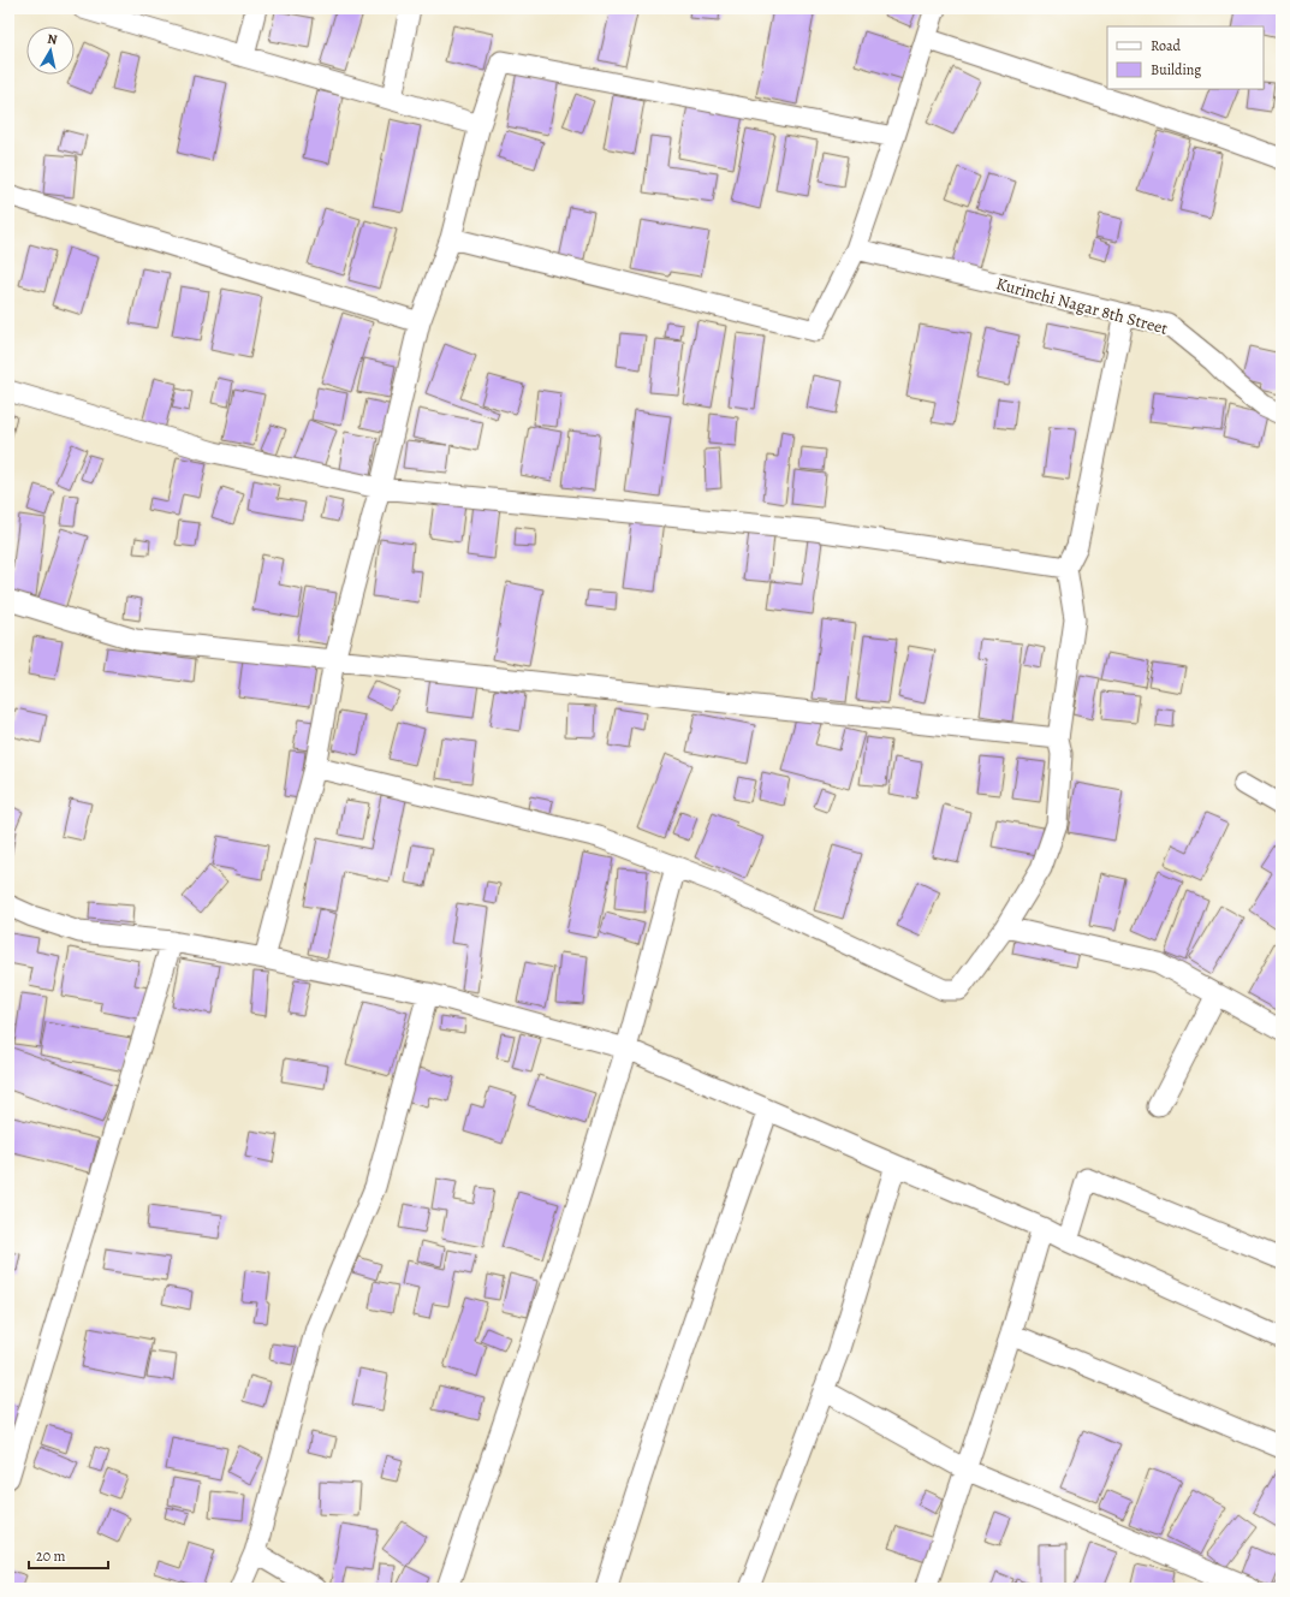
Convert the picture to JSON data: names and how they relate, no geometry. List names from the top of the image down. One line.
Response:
{"streets":{"street":["Kurinchi Nagar 8th Street"]},"legend":["Road","Building"],"scale_bar":"20 m","north":"top"}
